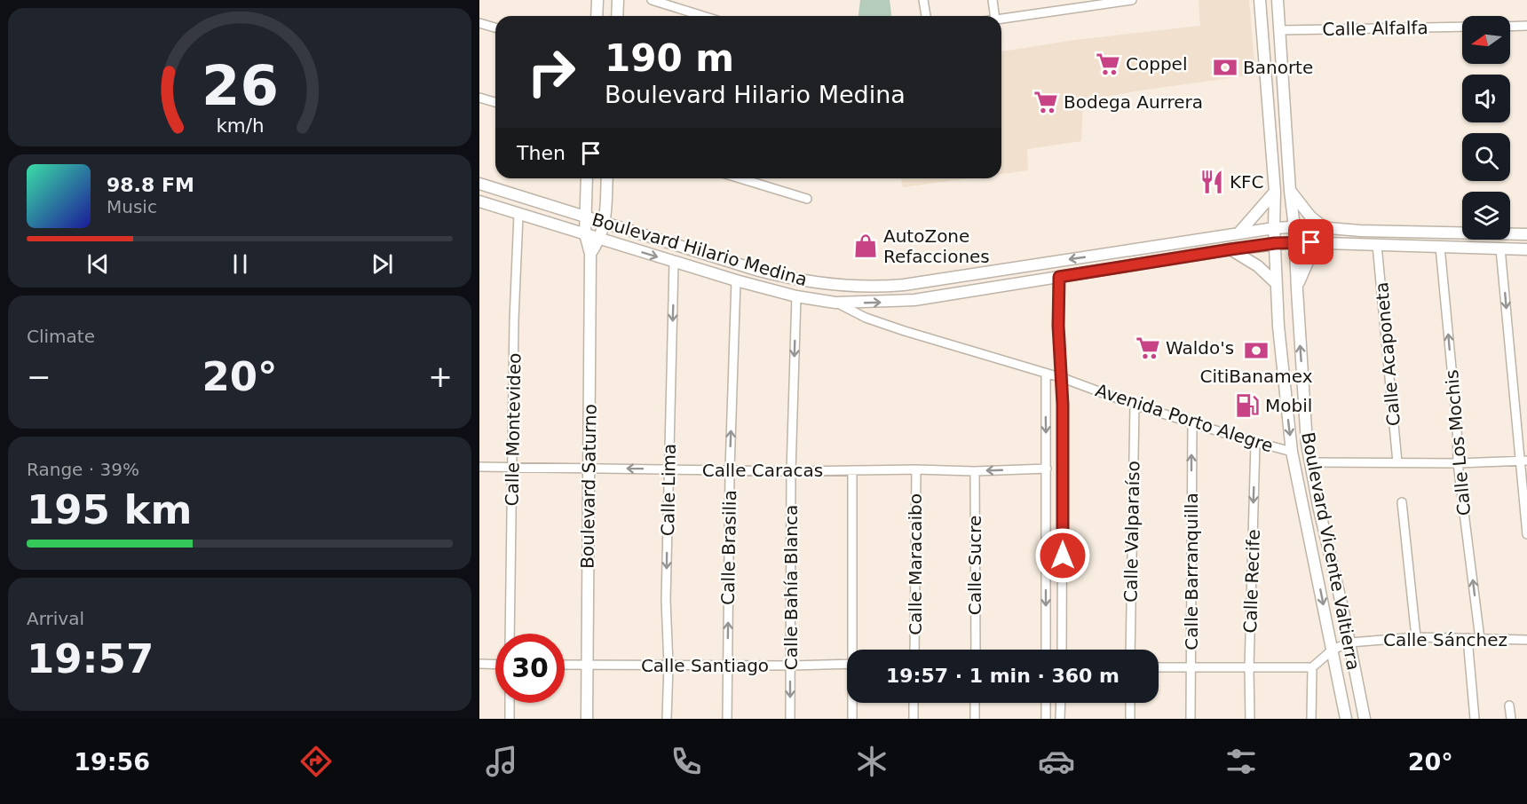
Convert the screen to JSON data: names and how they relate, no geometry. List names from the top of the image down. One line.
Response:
{"streets":{"main road":["Boulevard Hilario Medina","Boulevard Saturno","Boulevard Vicente Valtierra"],"street":["Calle Alfalfa","Calle Acaponeta","Avenida Porto Alegre","Calle Montevideo","Calle Los Mochis","Calle Caracas","Calle Lima","Calle Valparaíso","Calle Brasilia","Calle Maracaibo","Calle Sucre","Calle Barranquilla","Calle Recife","Calle Bahía Blanca","Calle Sánchez","Calle Santiago"]},"crossings":[["Calle Alfalfa","Boulevard Vicente Valtierra"],["Boulevard Hilario Medina","Calle Acaponeta"],["Boulevard Hilario Medina","Avenida Porto Alegre"],["Boulevard Hilario Medina","Calle Montevideo"],["Boulevard Hilario Medina","Calle Los Mochis"],["Boulevard Hilario Medina","Boulevard Saturno"],["Boulevard Hilario Medina","Calle Lima"],["Boulevard Hilario Medina","Calle Brasilia"],["Boulevard Hilario Medina","Boulevard Vicente Valtierra"],["Boulevard Hilario Medina","Calle Bahía Blanca"],["Avenida Porto Alegre","Calle Valparaíso"],["Avenida Porto Alegre","Boulevard Vicente Valtierra"],["Avenida Porto Alegre","Calle Barranquilla"],["Avenida Porto Alegre","Calle Recife"],["Calle Montevideo","Calle Caracas"],["Calle Los Mochis","Calle Sánchez"],["Calle Caracas","Boulevard Saturno"],["Calle Caracas","Calle Lima"],["Calle Caracas","Calle Brasilia"],["Calle Caracas","Calle Maracaibo"],["Calle Caracas","Calle Sucre"],["Calle Caracas","Calle Bahía Blanca"],["Boulevard Saturno","Calle Santiago"],["Calle Lima","Calle Santiago"],["Calle Brasilia","Calle Santiago"],["Boulevard Vicente Valtierra","Calle Sánchez"],["Calle Bahía Blanca","Calle Santiago"]],"one_way":["Calle Lima","Calle Brasilia","Calle Barranquilla","Calle Recife","Calle Bahía Blanca"],"places":{"supermarket":["Coppel","Bodega Aurrera","Waldo's"],"bank":["Banorte","CitiBanamex"],"restaurant":["KFC"],"shop":["AutoZone Refacciones"],"fuel station":["Mobil"]},"north":"left","page":{"turn":["190 m","Boulevard Hilario Medina"],"then":"Then","song":["98.8 FM","Music"],"tile":["Climate",["Range · 39%","195 km"],["Arrival","19:57"]],"heat":["−","20°","+"],"limit":"30","trip":"19:57 · 1 min · 360 m","tabs":["19:56","20°"],"gauge":["26","km/h"]}}
